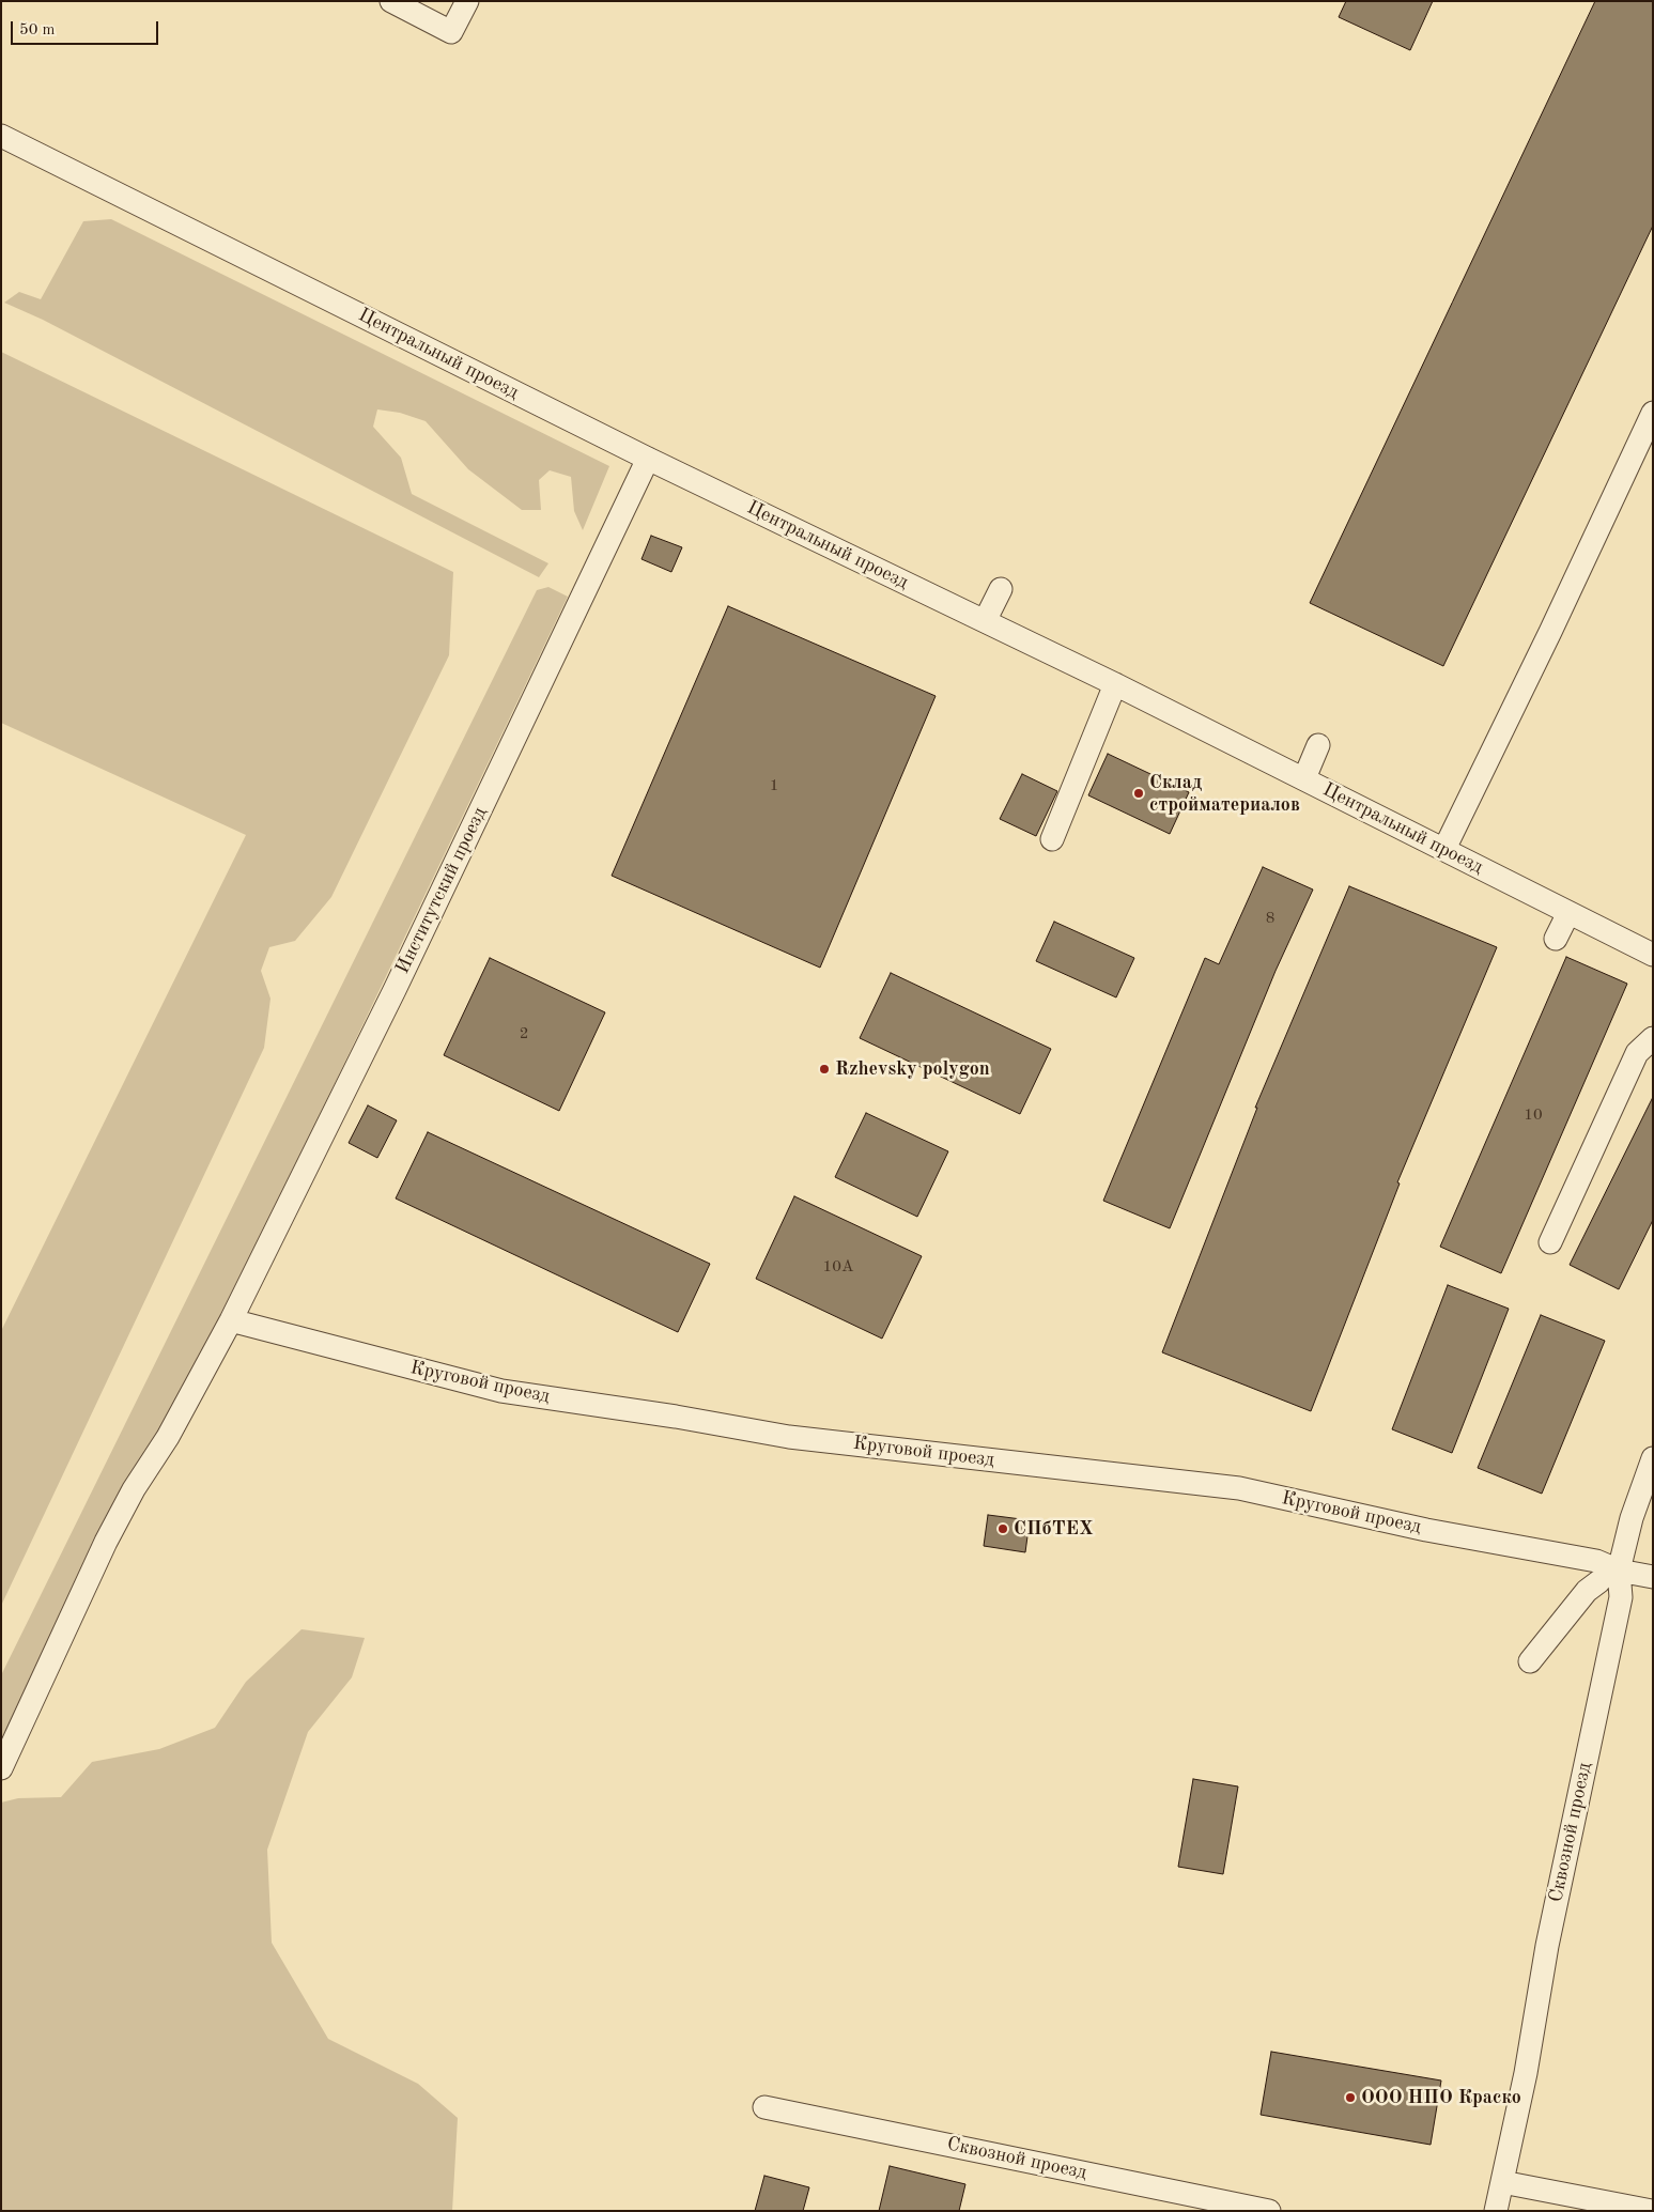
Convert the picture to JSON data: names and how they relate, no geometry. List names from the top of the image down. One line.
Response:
{"streets":{"street":["Центральный проезд","Институтский проезд","Круговой проезд","Сквозной проезд"]},"crossings":[["Центральный проезд","Институтский проезд"],["Институтский проезд","Круговой проезд"],["Круговой проезд","Сквозной проезд"]],"places":["Склад стройматериалов","Rzhevsky polygon","СПбТЕХ","ООО НПО Краско"],"house_numbers":["1","8","2","10","10А"],"scale_bar":"50 m"}
